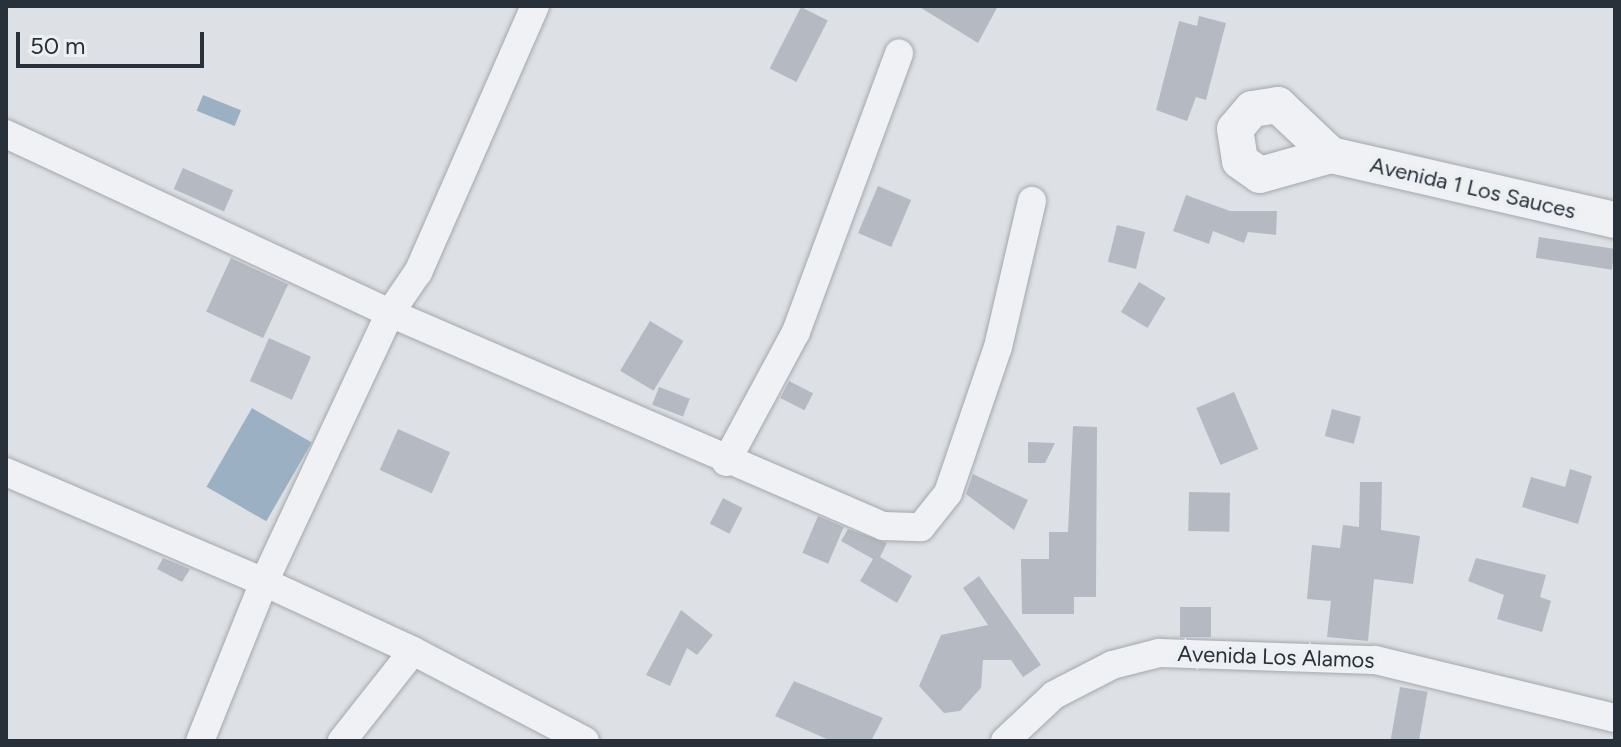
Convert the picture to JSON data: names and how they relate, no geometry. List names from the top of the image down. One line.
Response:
{"streets":{"street":["Avenida 1 Los Sauces","Avenida Los Alamos"]},"scale_bar":"50 m"}
